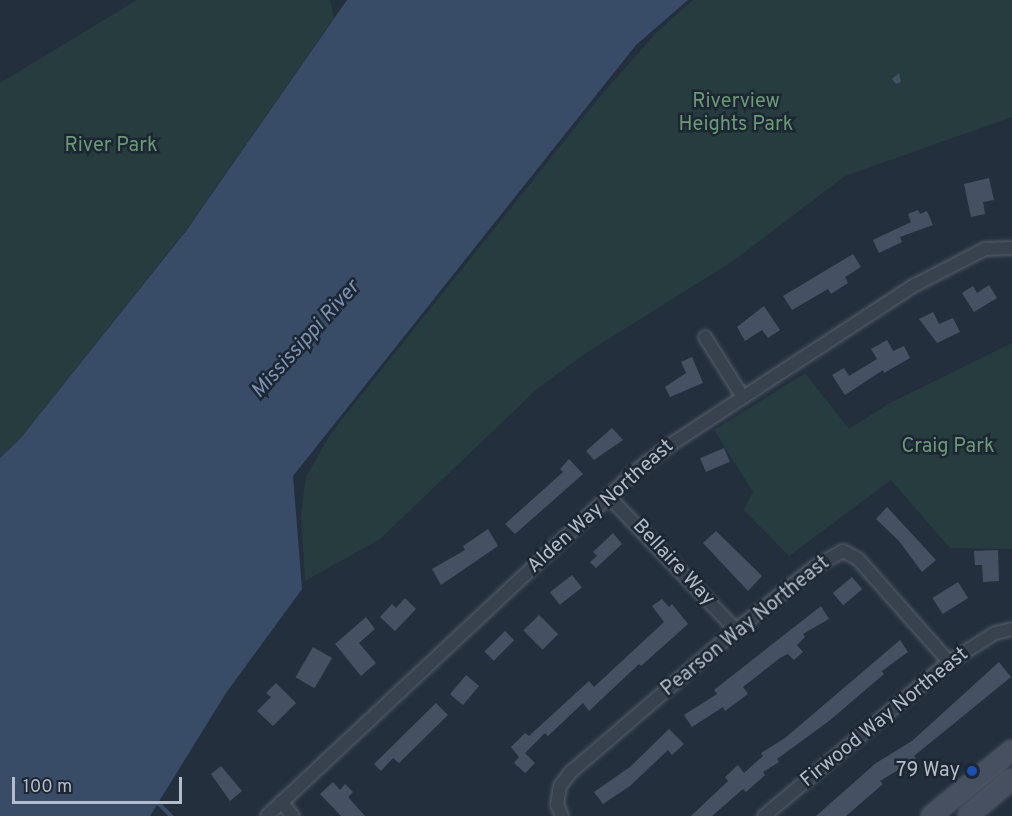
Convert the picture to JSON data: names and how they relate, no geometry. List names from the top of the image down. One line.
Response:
{"streets":{"street":["Alden Way Northeast","Bellaire Way","Pearson Way Northeast","Firwood Way Northeast"]},"crossings":[["Alden Way Northeast","Bellaire Way"],["Bellaire Way","Pearson Way Northeast"],["Pearson Way Northeast","Firwood Way Northeast"]],"water":["Mississippi River"],"parks":["Riverview Heights Park","River Park","Craig Park"],"places":["79 Way"],"scale_bar":"100 m"}
